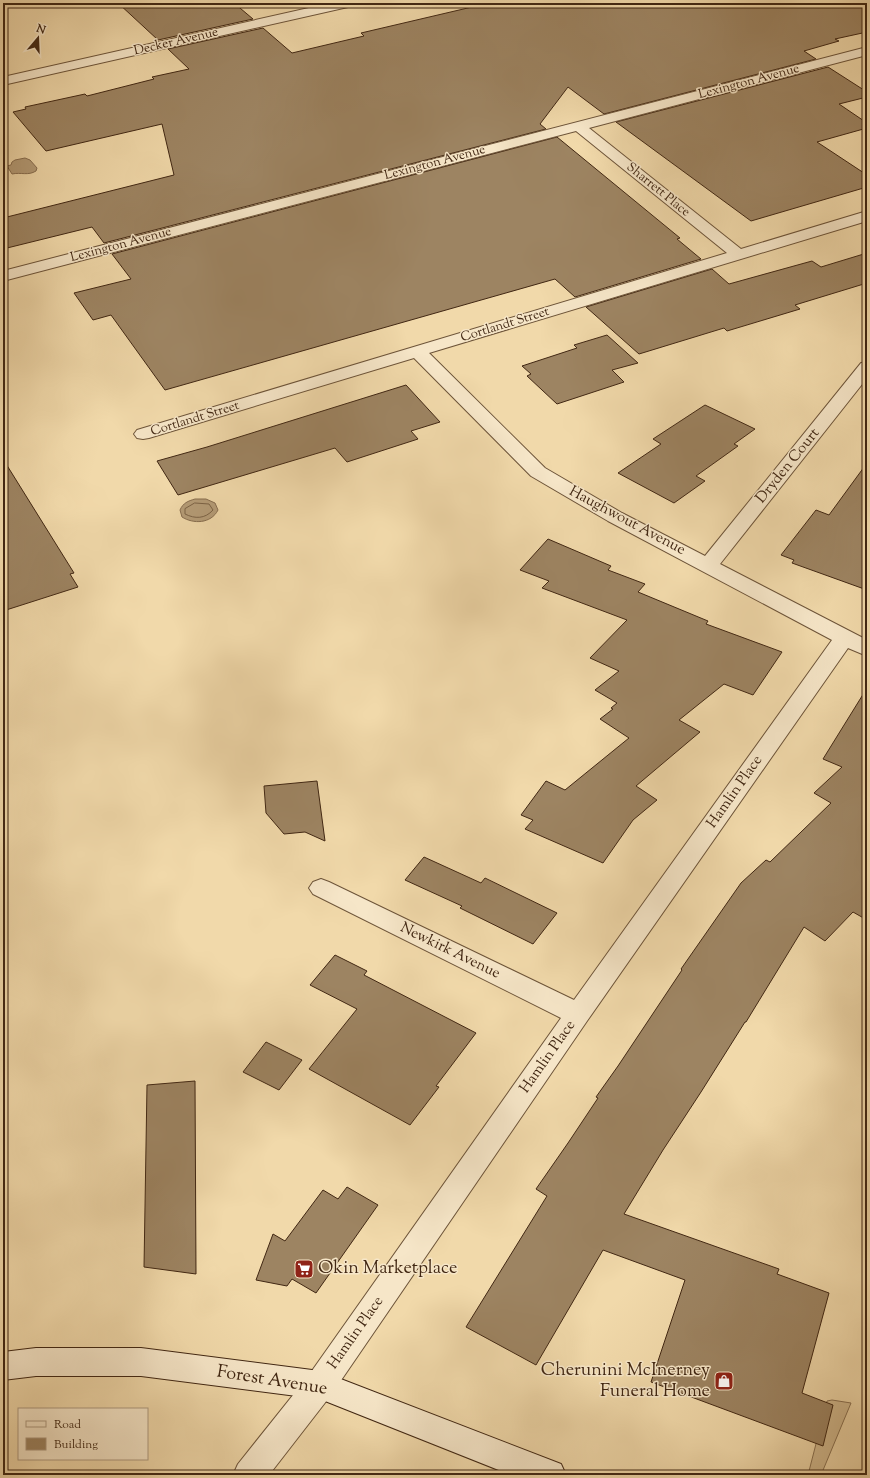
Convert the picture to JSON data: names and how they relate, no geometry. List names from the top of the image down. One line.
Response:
{"streets":{"street":["Decker Avenue","Lexington Avenue","Sharrett Place","Cortlandt Street","Dryden Court","Haughwout Avenue","Hamlin Place","Newkirk Avenue","Forest Avenue"]},"crossings":[["Lexington Avenue","Sharrett Place"],["Sharrett Place","Cortlandt Street"],["Cortlandt Street","Haughwout Avenue"],["Dryden Court","Haughwout Avenue"],["Haughwout Avenue","Hamlin Place"],["Hamlin Place","Newkirk Avenue"],["Hamlin Place","Forest Avenue"]],"places":{"supermarket":["Okin Marketplace"],"shop":["Cherunini McInerney Funeral Home"]},"legend":["Road","Building"],"north":"top"}
